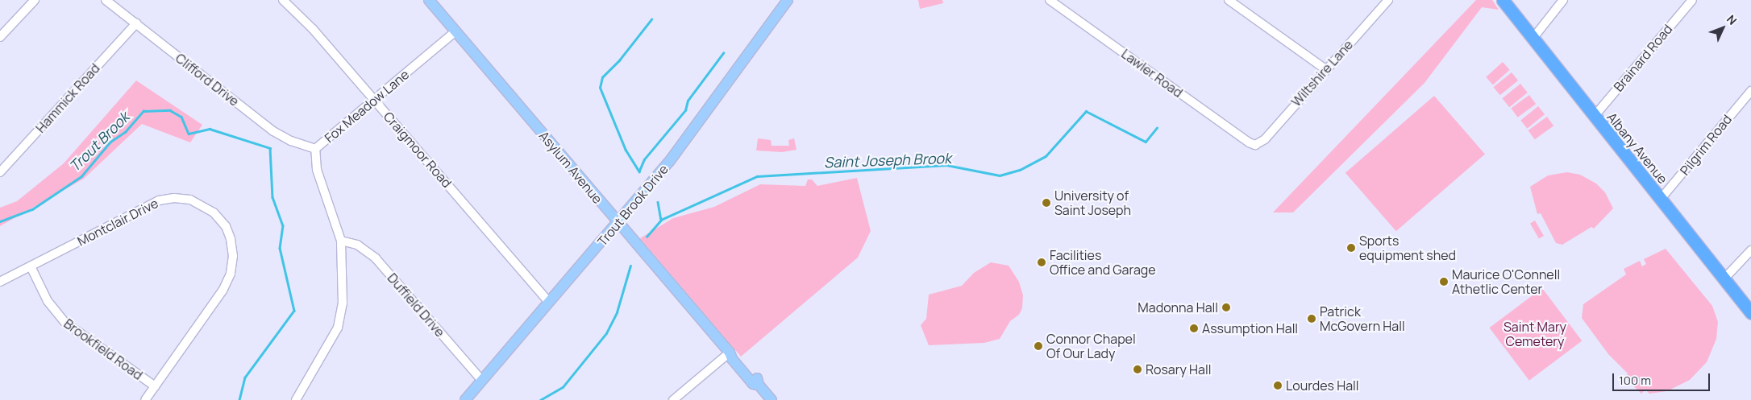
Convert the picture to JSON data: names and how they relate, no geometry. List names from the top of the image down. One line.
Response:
{"streets":{"highway":["Albany Avenue"],"main road":["Asylum Avenue","Trout Brook Drive"],"street":["Brainard Road","Lawler Road","Wiltshire Lane","Clifford Drive","Hammick Road","Fox Meadow Lane","Pilgrim Road","Craigmoor Road","Montclair Drive","Duffield Drive","Brookfield Road"]},"crossings":[["Brainard Road","Albany Avenue"],["Lawler Road","Wiltshire Lane"],["Clifford Drive","Hammick Road"],["Clifford Drive","Fox Meadow Lane"],["Fox Meadow Lane","Craigmoor Road"],["Fox Meadow Lane","Asylum Avenue"],["Fox Meadow Lane","Duffield Drive"],["Pilgrim Road","Albany Avenue"],["Craigmoor Road","Trout Brook Drive"],["Asylum Avenue","Trout Brook Drive"],["Trout Brook Drive","Duffield Drive"],["Montclair Drive","Brookfield Road"]],"water":["Trout Brook","Saint Joseph Brook"],"parks":["Saint Mary Cemetery"],"places":["University of Saint Joseph","Sports equipment shed","Facilities Office and Garage","Maurice O'Connell Athetlic Center","Madonna Hall","Patrick McGovern Hall","Assumption Hall","Connor Chapel Of Our Lady","Rosary Hall","Lourdes Hall"],"scale_bar":"100 m","north":"top right"}
